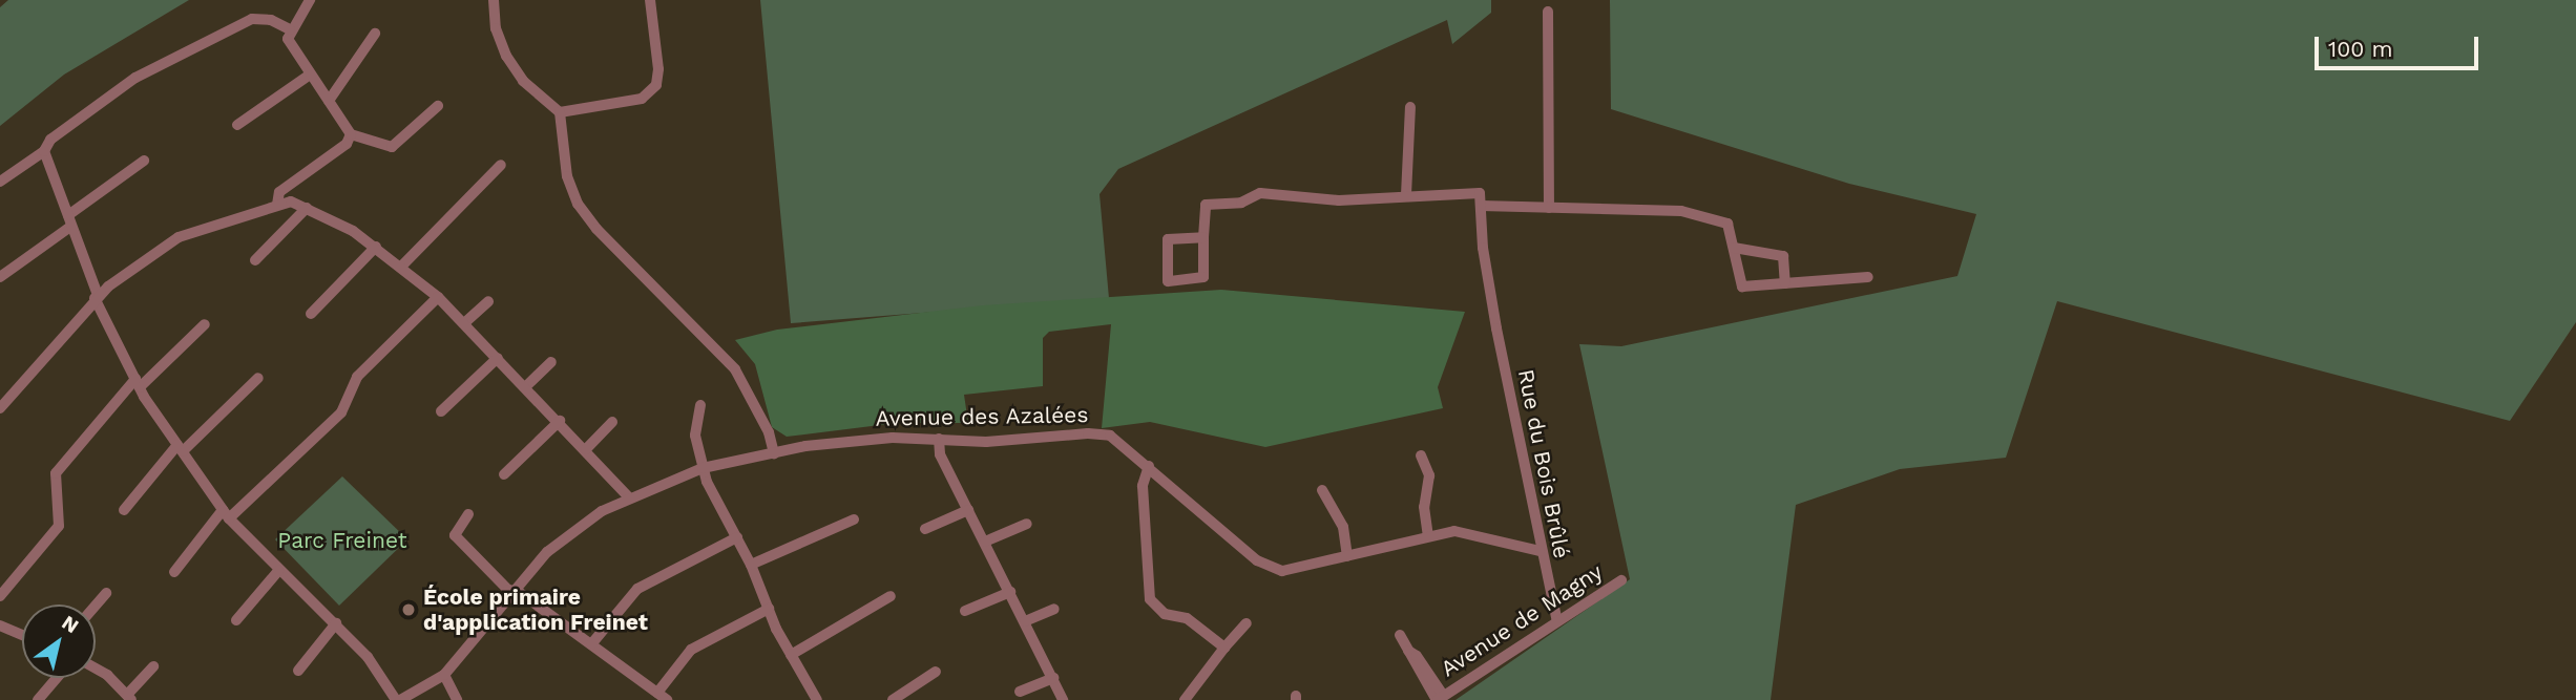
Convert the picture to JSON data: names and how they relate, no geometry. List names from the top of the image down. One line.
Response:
{"streets":{"street":["Avenue des Azalées","Rue du Bois Brûlé","Avenue de Magny"]},"crossings":[["Avenue des Azalées","Rue du Bois Brûlé"],["Rue du Bois Brûlé","Avenue de Magny"]],"parks":["Parc Freinet"],"places":["École primaire d'application Freinet"],"scale_bar":"100 m","north":"top right"}
